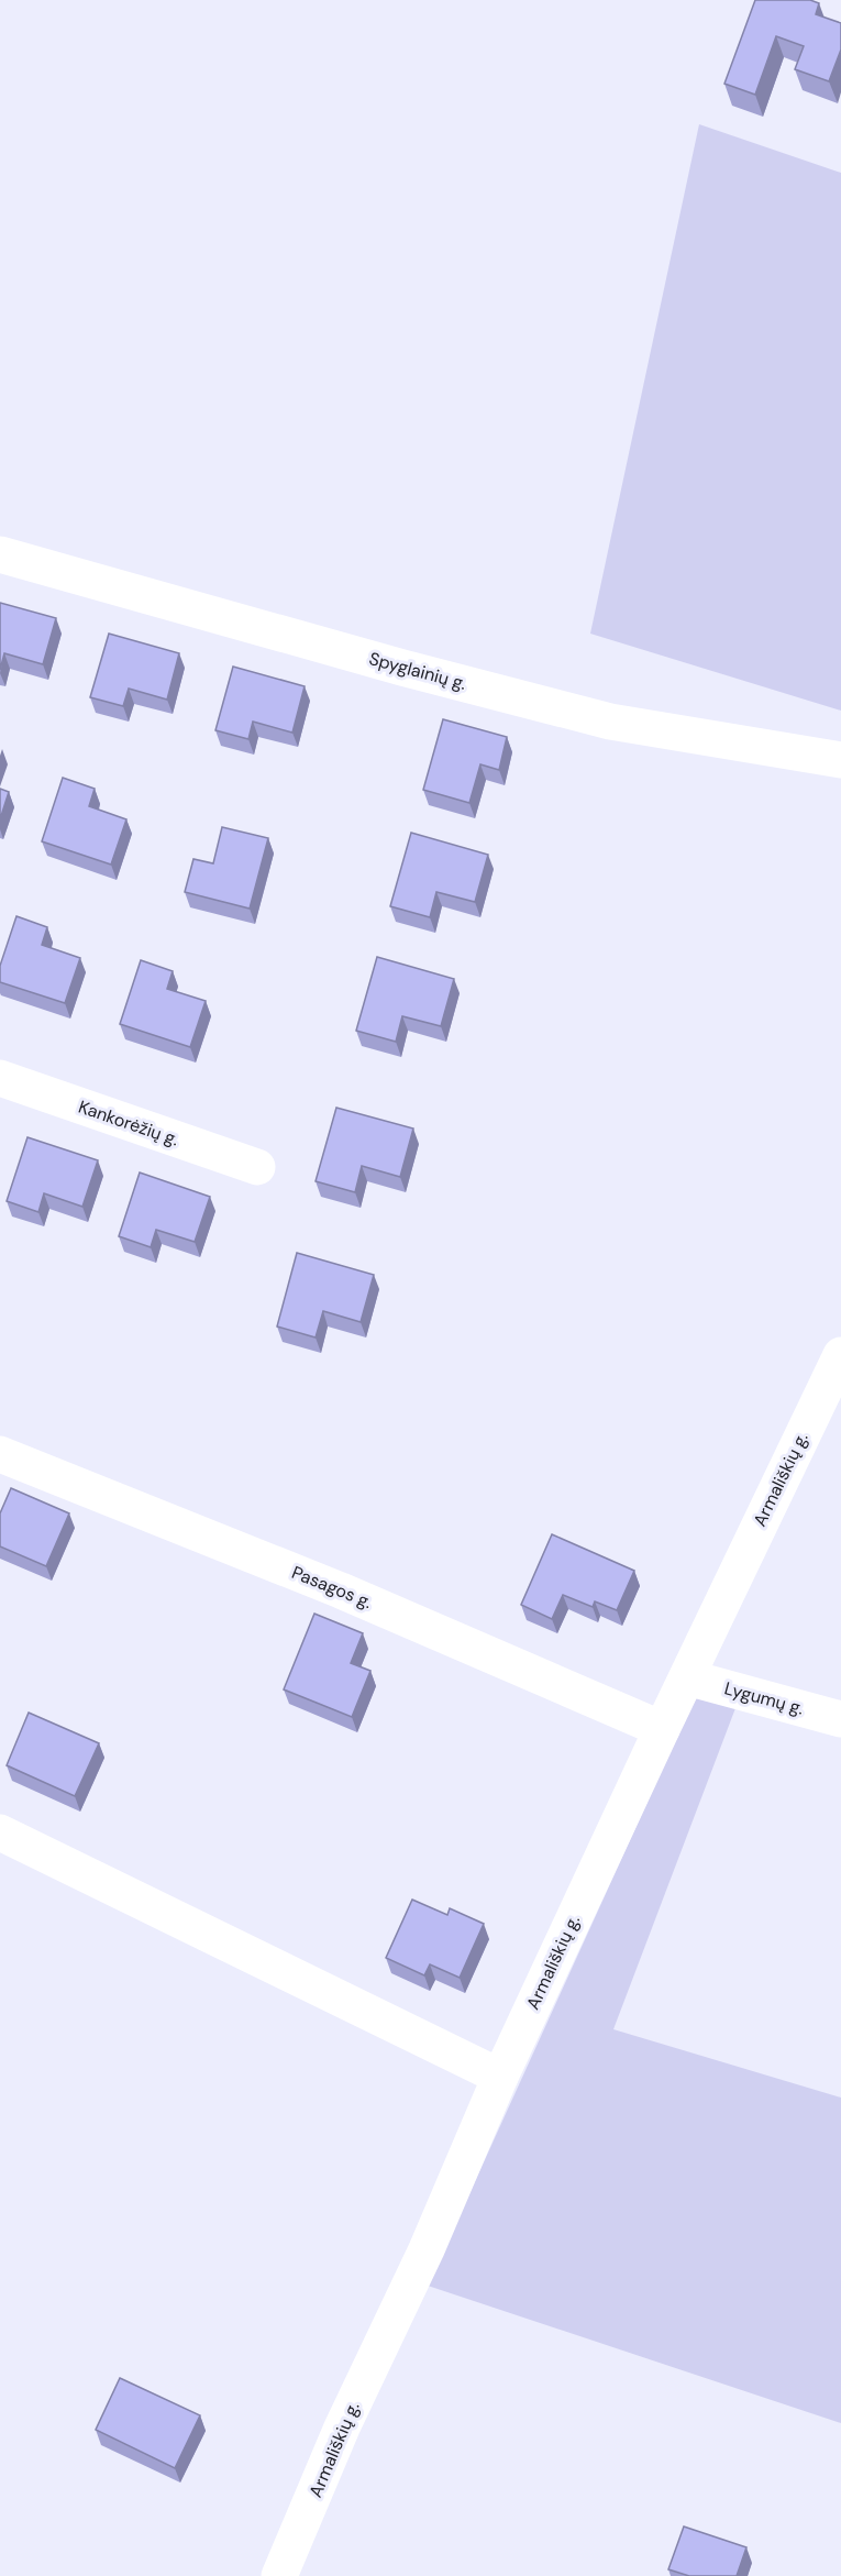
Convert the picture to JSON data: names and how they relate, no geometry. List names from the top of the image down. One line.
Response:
{"streets":{"street":["Spyglainių g.","Kankorėžių g.","Armališkių g.","Pasagos g.","Lygumų g."]},"crossings":[["Armališkių g.","Pasagos g."],["Armališkių g.","Lygumų g."]]}
